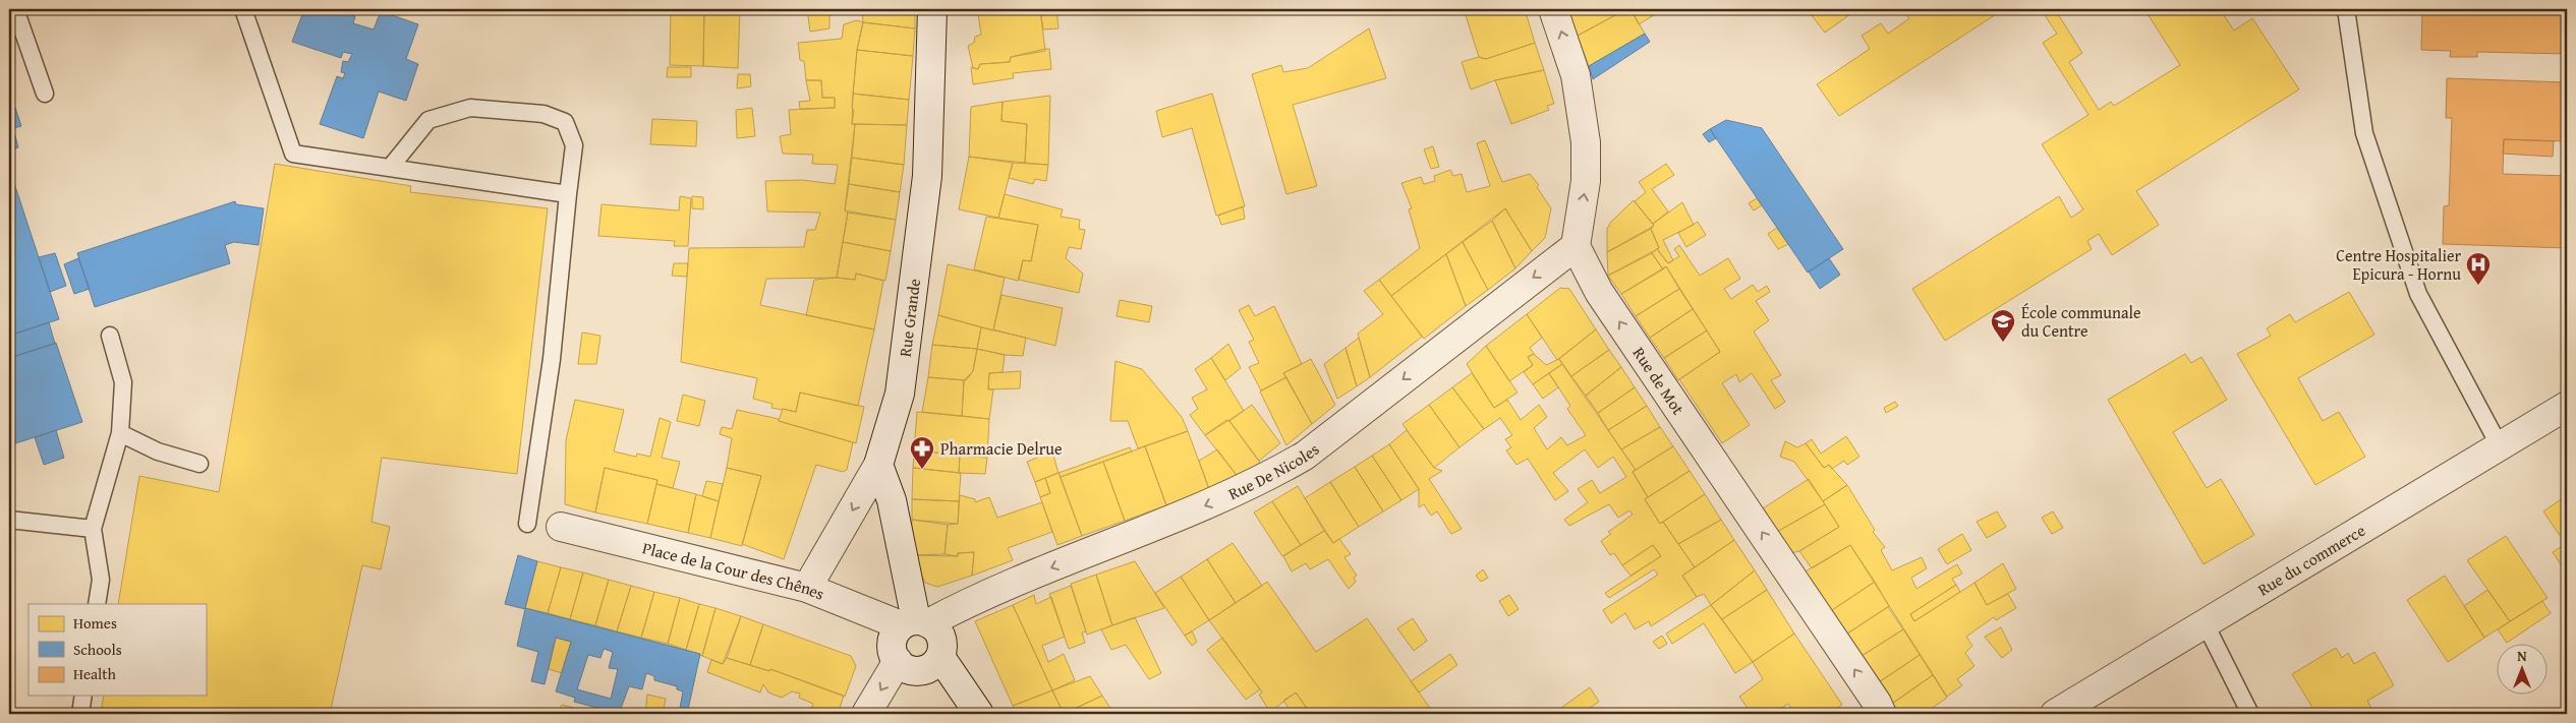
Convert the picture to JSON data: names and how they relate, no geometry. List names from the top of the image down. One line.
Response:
{"streets":{"street":["Rue Grande","Rue de Mot","Rue De Nicoles","Rue du commerce","Place de la Cour des Chênes"]},"crossings":[["Rue Grande","Place de la Cour des Chênes"],["Rue de Mot","Rue De Nicoles"],["Rue De Nicoles","Place de la Cour des Chênes"]],"one_way":["Rue de Mot","Rue De Nicoles"],"places":{"hospital":["Centre Hospitalier Epicura - Hornu"],"school or university":["École communale du Centre"],"pharmacy":["Pharmacie Delrue"]},"legend":["Homes","Schools","Health"],"north":"top"}
